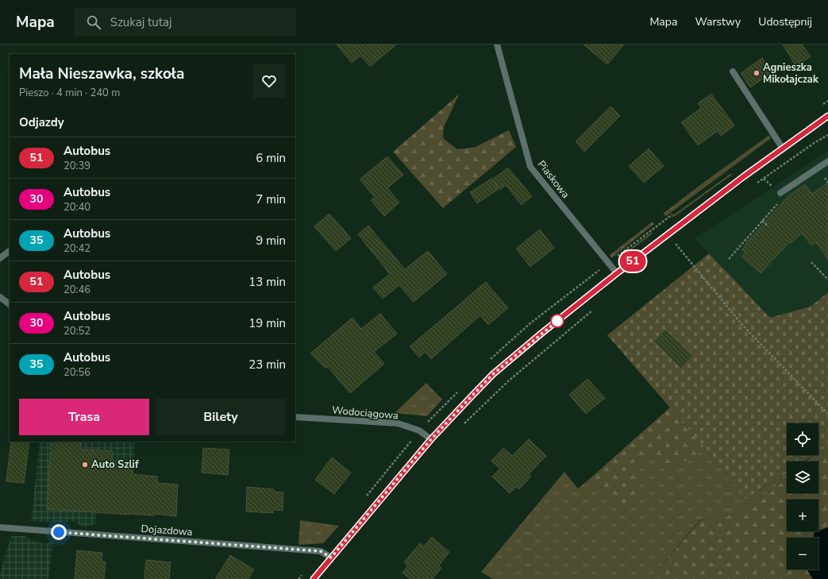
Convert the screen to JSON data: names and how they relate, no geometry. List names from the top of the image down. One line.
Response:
{"streets":{"street":["Piaskowa","Wodociągowa","Dojazdowa"]},"places":["Agnieszka Mikołajczak","Auto Szlif"],"lines":["bus line 51"],"page":{"header":"Mapa","search":"Szukaj tutaj","nav":["Mapa","Warstwy","Udostępnij"],"on_map":"51","heading":[["Mała Nieszawka, szkoła","Pieszo · 4 min · 240 m"],"Odjazdy"],"list":[{"mark":"51","name":"Autobus","note":"20:39","value":"6 min"},{"mark":"30","name":"Autobus","note":"20:40","value":"7 min"},{"mark":"35","name":"Autobus","note":"20:42","value":"9 min"},{"mark":"51","name":"Autobus","note":"20:46","value":"13 min"},{"mark":"30","name":"Autobus","note":"20:52","value":"19 min"},{"mark":"35","name":"Autobus","note":"20:56","value":"23 min"}],"buttons":["Trasa","Bilety"],"map_buttons":["+","−"]}}
